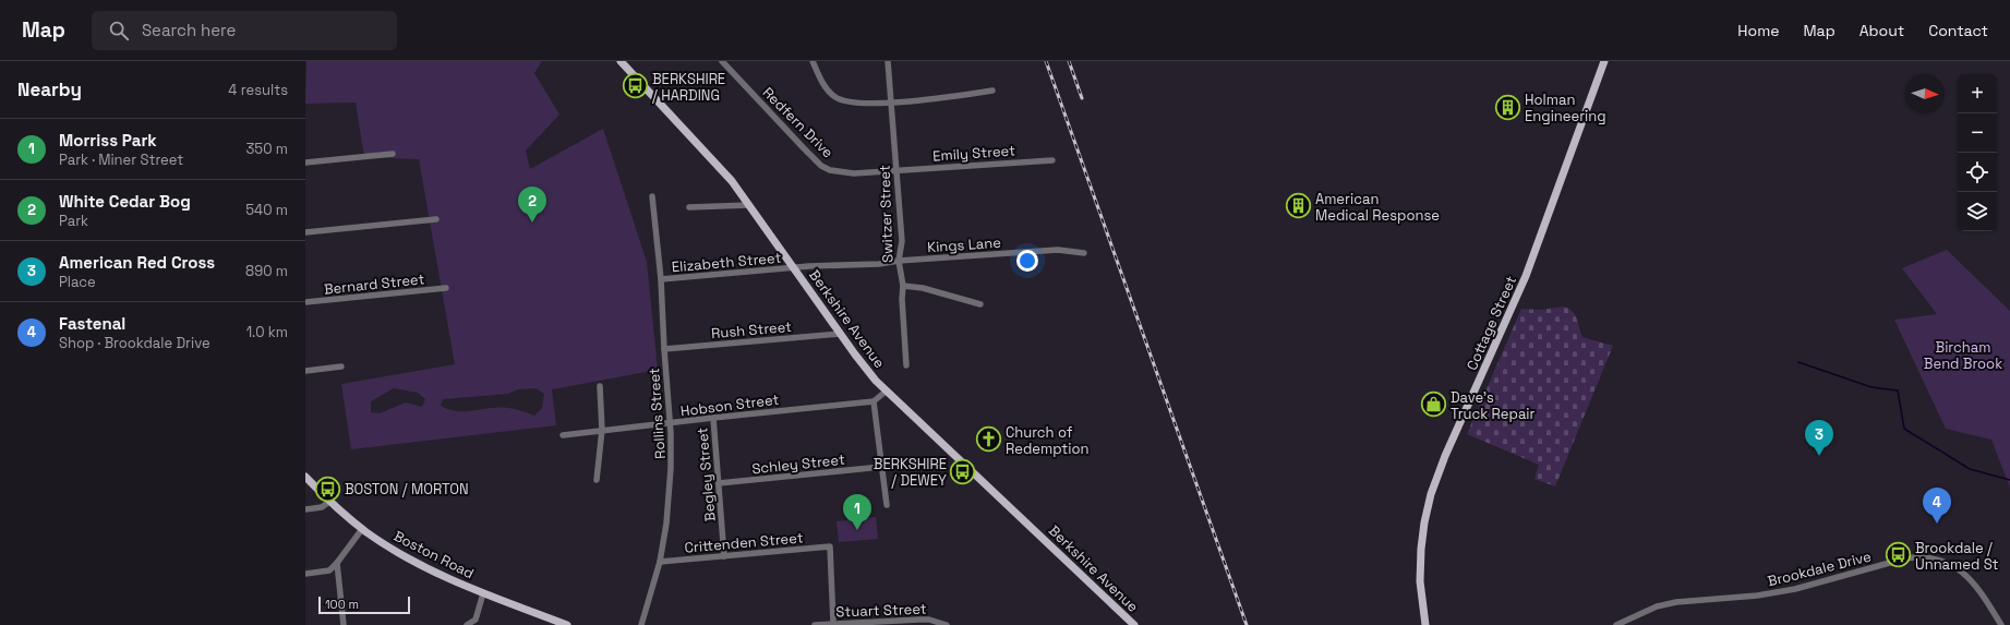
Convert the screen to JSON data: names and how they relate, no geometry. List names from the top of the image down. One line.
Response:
{"streets":{"main road":["Berkshire Avenue","Cottage Street","Boston Road"],"street":["Redfern Drive","Emily Street","Switzer Street","Kings Lane","Elizabeth Street","Bernard Street","Rush Street","Hobson Street","Rollins Street","Schley Street","Begley Street","Crittenden Street","Brookdale Drive","Stuart Street"]},"crossings":[["Redfern Drive","Emily Street"],["Redfern Drive","Switzer Street"],["Emily Street","Switzer Street"],["Switzer Street","Kings Lane"],["Kings Lane","Elizabeth Street"],["Kings Lane","Berkshire Avenue"],["Elizabeth Street","Berkshire Avenue"],["Elizabeth Street","Rollins Street"],["Berkshire Avenue","Rush Street"],["Rush Street","Rollins Street"],["Hobson Street","Rollins Street"],["Hobson Street","Begley Street"],["Rollins Street","Crittenden Street"],["Schley Street","Begley Street"],["Begley Street","Crittenden Street"],["Crittenden Street","Stuart Street"]],"parks":["Bircham Bend Brook"],"places":{"bus stop":["BERKSHIRE / HARDING","BERKSHIRE / DEWEY","BOSTON / MORTON","Brookdale / Unnamed St"],"building":["Holman Engineering","American Medical Response"],"shop":["Dave's Truck Repair"],"church":["Church of Redemption"]},"scale_bar":"100 m","north":"right","page":{"header":"Map","search":"Search here","nav":["Home","Map","About","Contact"],"heading":["Nearby","4 results"],"map_buttons":["+","−"],"list":[{"mark":"1","name":"Morriss Park","note":"Park · Miner Street","value":"350 m"},{"mark":"2","name":"White Cedar Bog","note":"Park","value":"540 m"},{"mark":"3","name":"American Red Cross","note":"Place","value":"890 m"},{"mark":"4","name":"Fastenal","note":"Shop · Brookdale Drive","value":"1.0 km"}],"pins":["2","3","4","1"],"scale":"100 m"}}
